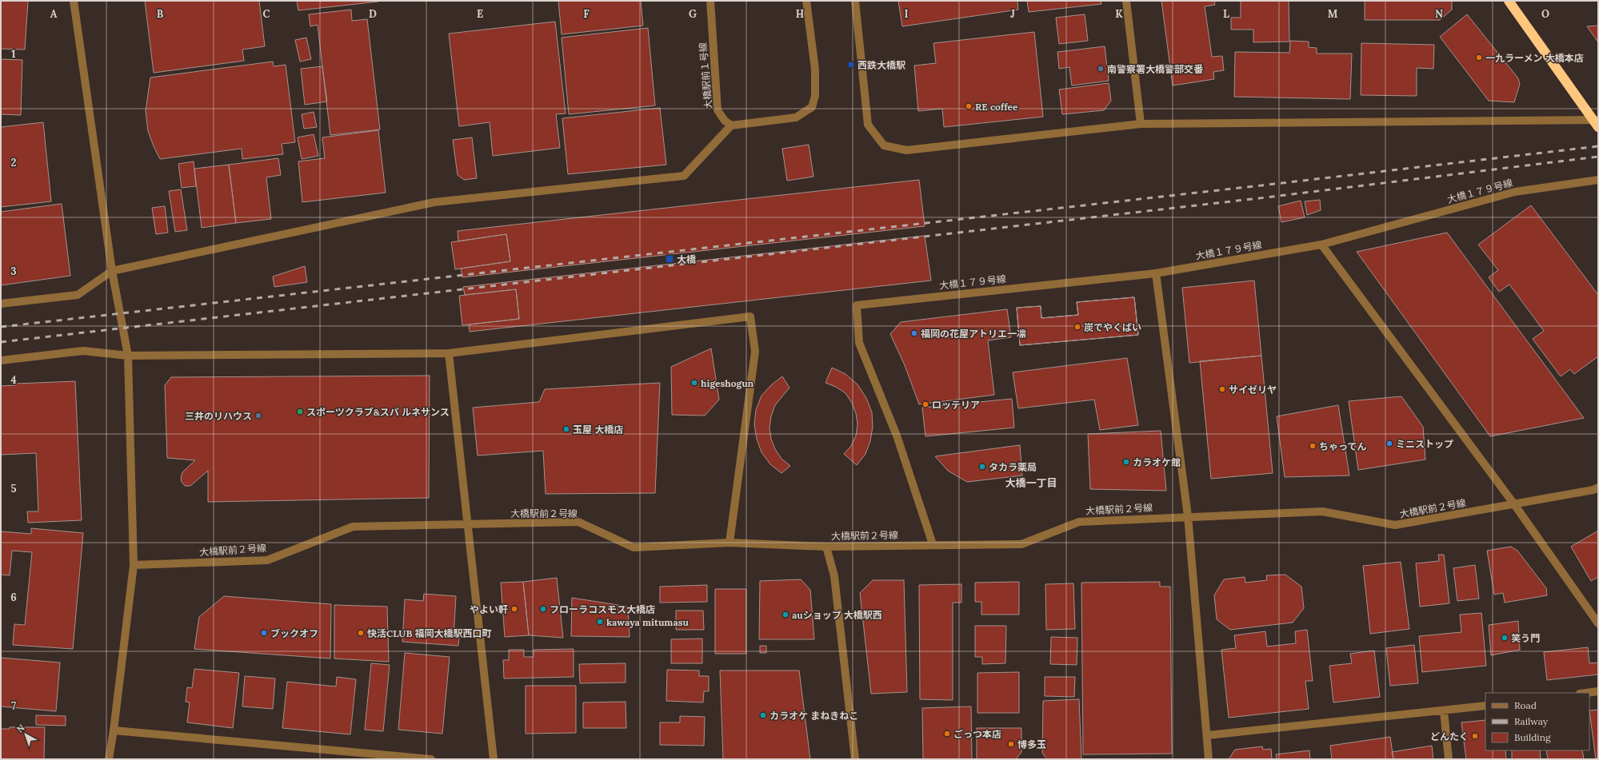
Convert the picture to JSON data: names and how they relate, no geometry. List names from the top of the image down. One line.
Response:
{"streets":{"street":["大橋駅前１号線","大橋１７９号線","大橋駅前２号線"]},"crossings":[["大橋１７９号線","大橋駅前２号線"]],"districts":["大橋一丁目"],"places":{"other":["一九ラーメン 大橋本店","南警察署大橋警部交番","RE coffee","炭でやくばい","福岡の花屋アトリエ一凛","higeshogun","サイゼリヤ","ロッテリア","スポーツクラブ&スパ ルネサンス","三井のリハウス","玉屋 大橋店","ミニストップ","ちゃってん","カラオケ館","タカラ薬局","やよい軒","フローラコスモス大橋店","auショップ 大橋駅西","kawaya mitumasu","ブックオフ","快活CLUB 福岡大橋駅西口町","笑う門","カラオケ まねきねこ","ごっつ本店","どんたく","博多玉"],"transit":["西鉄大橋駅","大橋"]},"legend":["Road","Railway","Building"],"north":"top left","grid":{"columns":["A","B","C","D","E","F","G","H","I","J","K","L","M","N","O"],"rows":["1","2","3","4","5","6","7"]}}
